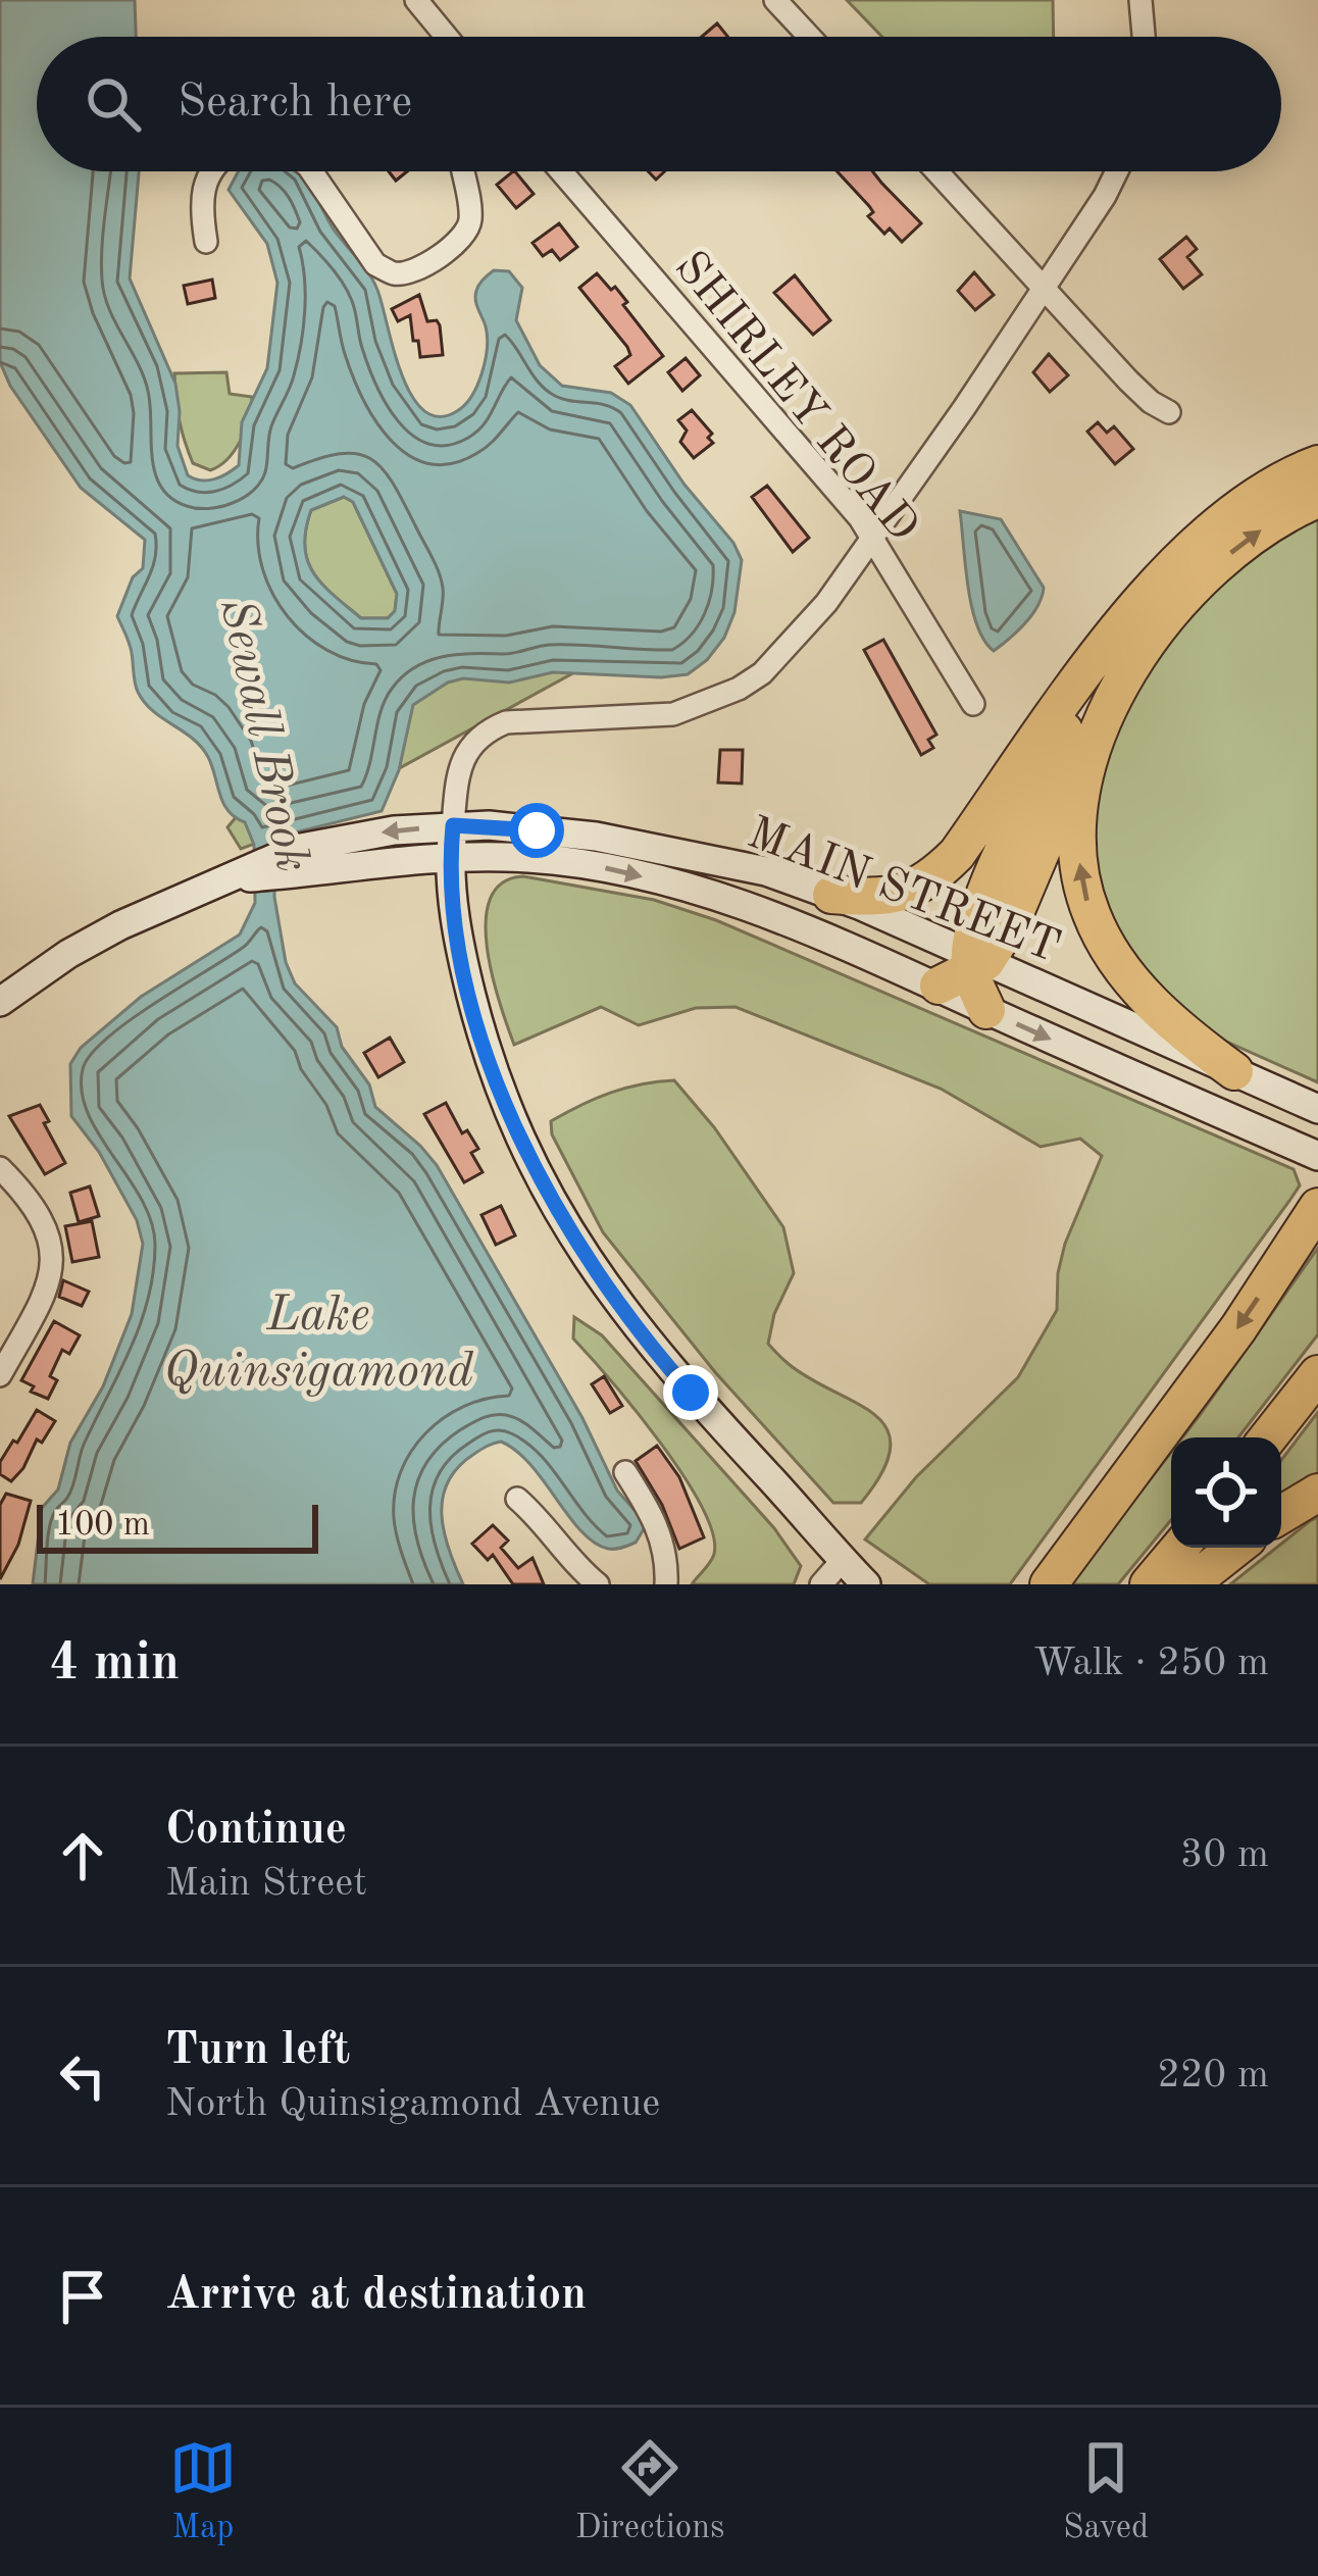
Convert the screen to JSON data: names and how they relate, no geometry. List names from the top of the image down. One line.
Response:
{"streets":{"main road":["MAIN STREET"],"street":["SHIRLEY ROAD"]},"water":["Sewall Brook","Lake Quinsigamond"],"scale_bar":"100 m","page":{"search":"Search here","scale":"100 m","heading":["4 min","Walk · 250 m"],"list":[["Continue","Main Street","30 m"],["Turn left","North Quinsigamond Avenue","220 m"],"Arrive at destination"],"nav":["Map","Directions","Saved"]}}
